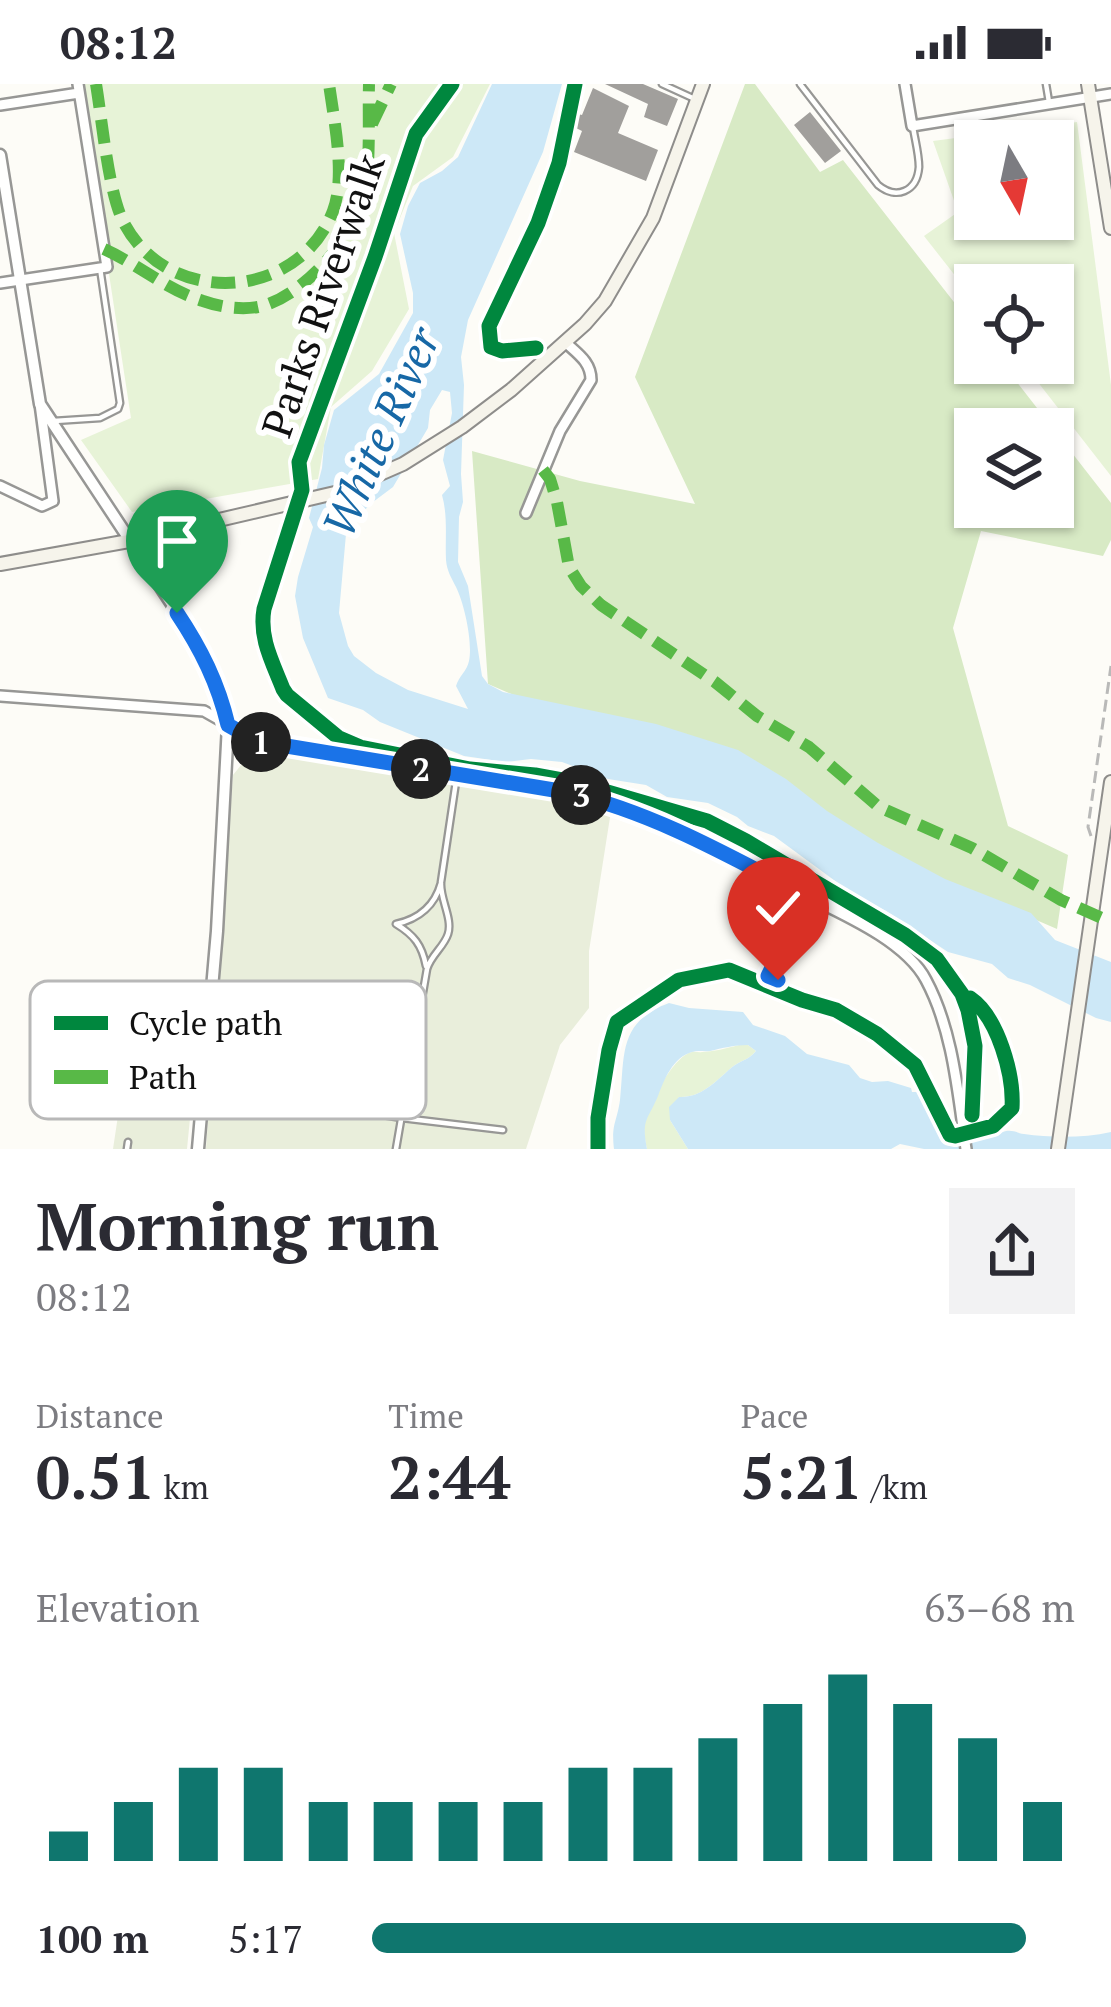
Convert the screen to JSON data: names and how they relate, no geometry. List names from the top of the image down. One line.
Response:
{"streets":{"cycle path":["Parks Riverwalk"]},"water":["White River"],"legend":["Cycle path","Path"],"north":"bottom","page":{"status":"08:12","pins":["1","2","3"],"heading":["Morning run","08:12"],"stats":[["Distance","0.51 km"],["Time","2:44"],["Pace","5:21 /km"]],"chart":["Elevation","63–68 m"],"list":[{"name":"100 m","note":"5:17"}]}}
